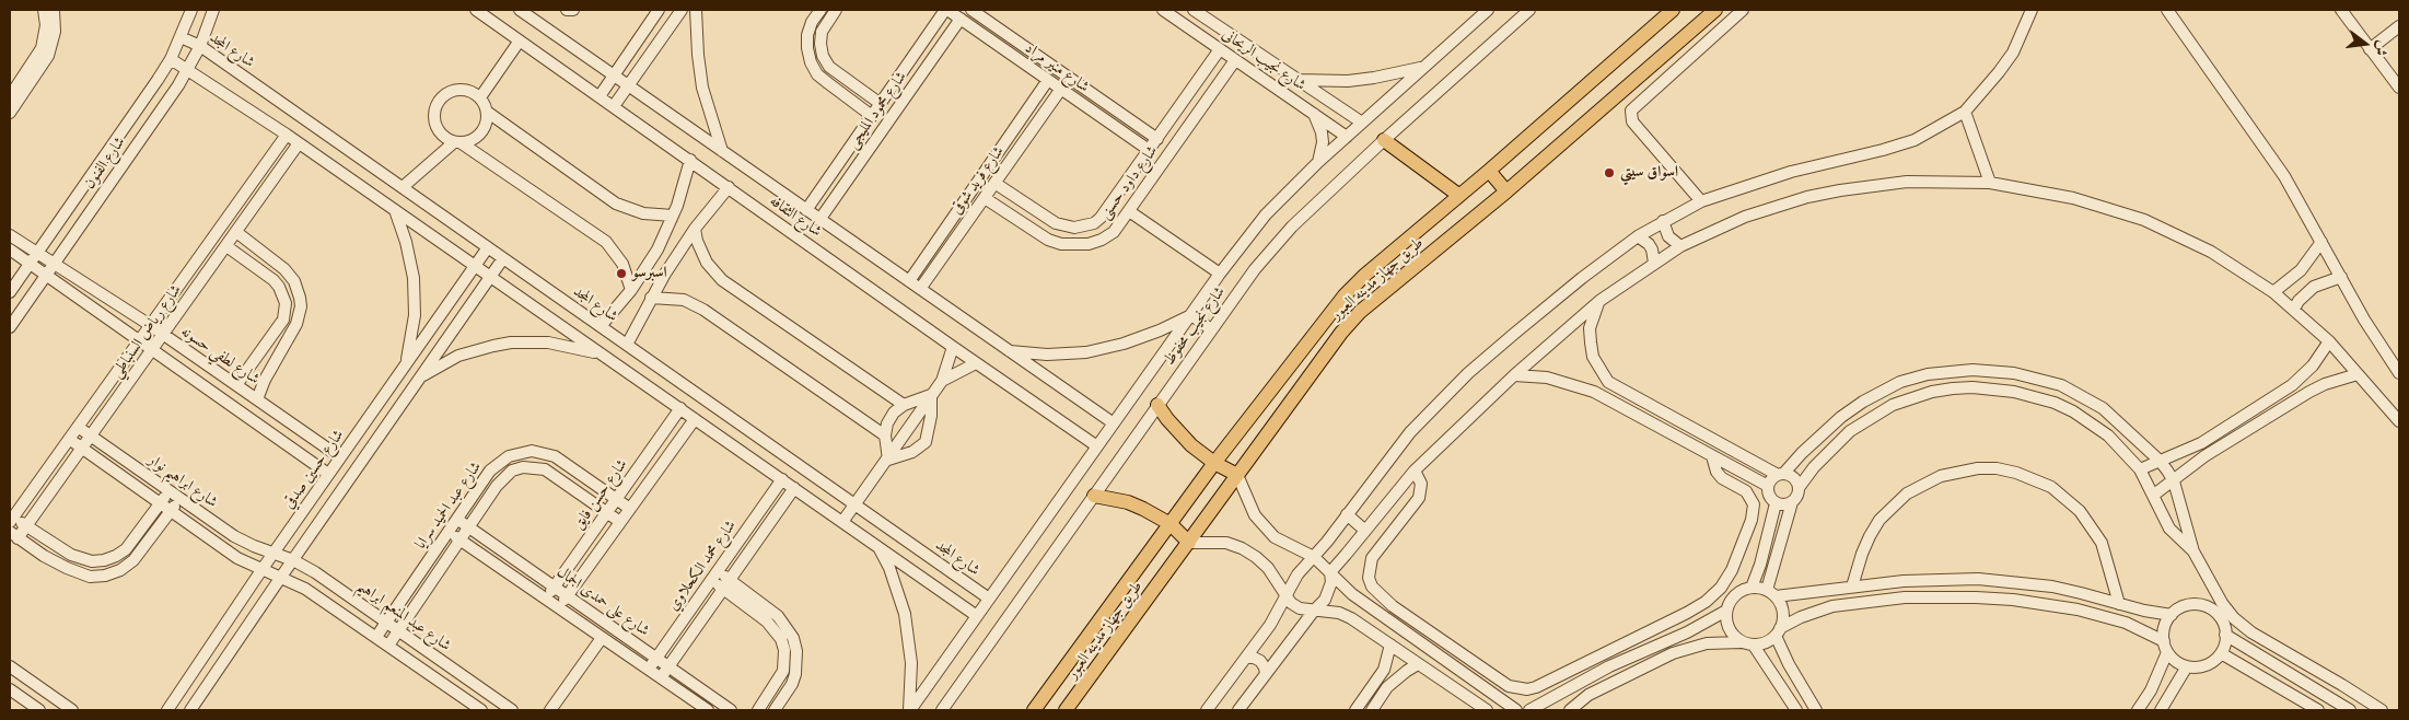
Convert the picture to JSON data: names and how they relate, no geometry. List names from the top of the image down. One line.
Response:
{"streets":{"main road":["طريق جهاز مدينه العبور"],"street":["شارع المجد","شارع نجيب الريحانى","شارع منير مراد","شارع محمود المليجى","شارع الفنون","شارع فريد شوقى","شارع داود حسنى","شارع الثقافه","شارع نجيب محفوظ","شارع رياض السنباطي","شارع لطفي حسونه","شارع حسين صدقي","شارع ابراهيم نوار","شارع حسن فايق","شارع عبد الحميد سرايا","شارع محمد الكحلاوي","شارع على حمدى الجمال","شارع عبد المنعم ابراهيم"]},"crossings":[["شارع المجد","شارع الفنون"],["شارع المجد","شارع نجيب محفوظ"],["شارع المجد","شارع حسين صدقي"],["شارع نجيب الريحانى","شارع داود حسنى"],["شارع نجيب الريحانى","شارع نجيب محفوظ"],["شارع منير مراد","شارع محمود المليجى"],["شارع منير مراد","شارع فريد شوقى"],["شارع منير مراد","شارع داود حسنى"],["شارع محمود المليجى","شارع الثقافه"],["شارع الفنون","شارع لطفي حسونه"],["شارع فريد شوقى","شارع داود حسنى"],["شارع فريد شوقى","شارع الثقافه"],["شارع الثقافه","شارع نجيب محفوظ"],["شارع رياض السنباطي","شارع لطفي حسونه"],["شارع رياض السنباطي","شارع ابراهيم نوار"],["شارع لطفي حسونه","شارع حسين صدقي"],["شارع حسين صدقي","شارع ابراهيم نوار"],["شارع حسين صدقي","شارع عبد المنعم ابراهيم"],["شارع ابراهيم نوار","شارع عبد المنعم ابراهيم"],["شارع حسن فايق","شارع عبد الحميد سرايا"],["شارع حسن فايق","شارع على حمدى الجمال"],["شارع عبد الحميد سرايا","شارع على حمدى الجمال"],["شارع عبد الحميد سرايا","شارع عبد المنعم ابراهيم"],["شارع محمد الكحلاوي","شارع على حمدى الجمال"]],"places":["اسواق سيتي","اسبرسو"],"north":"right"}
